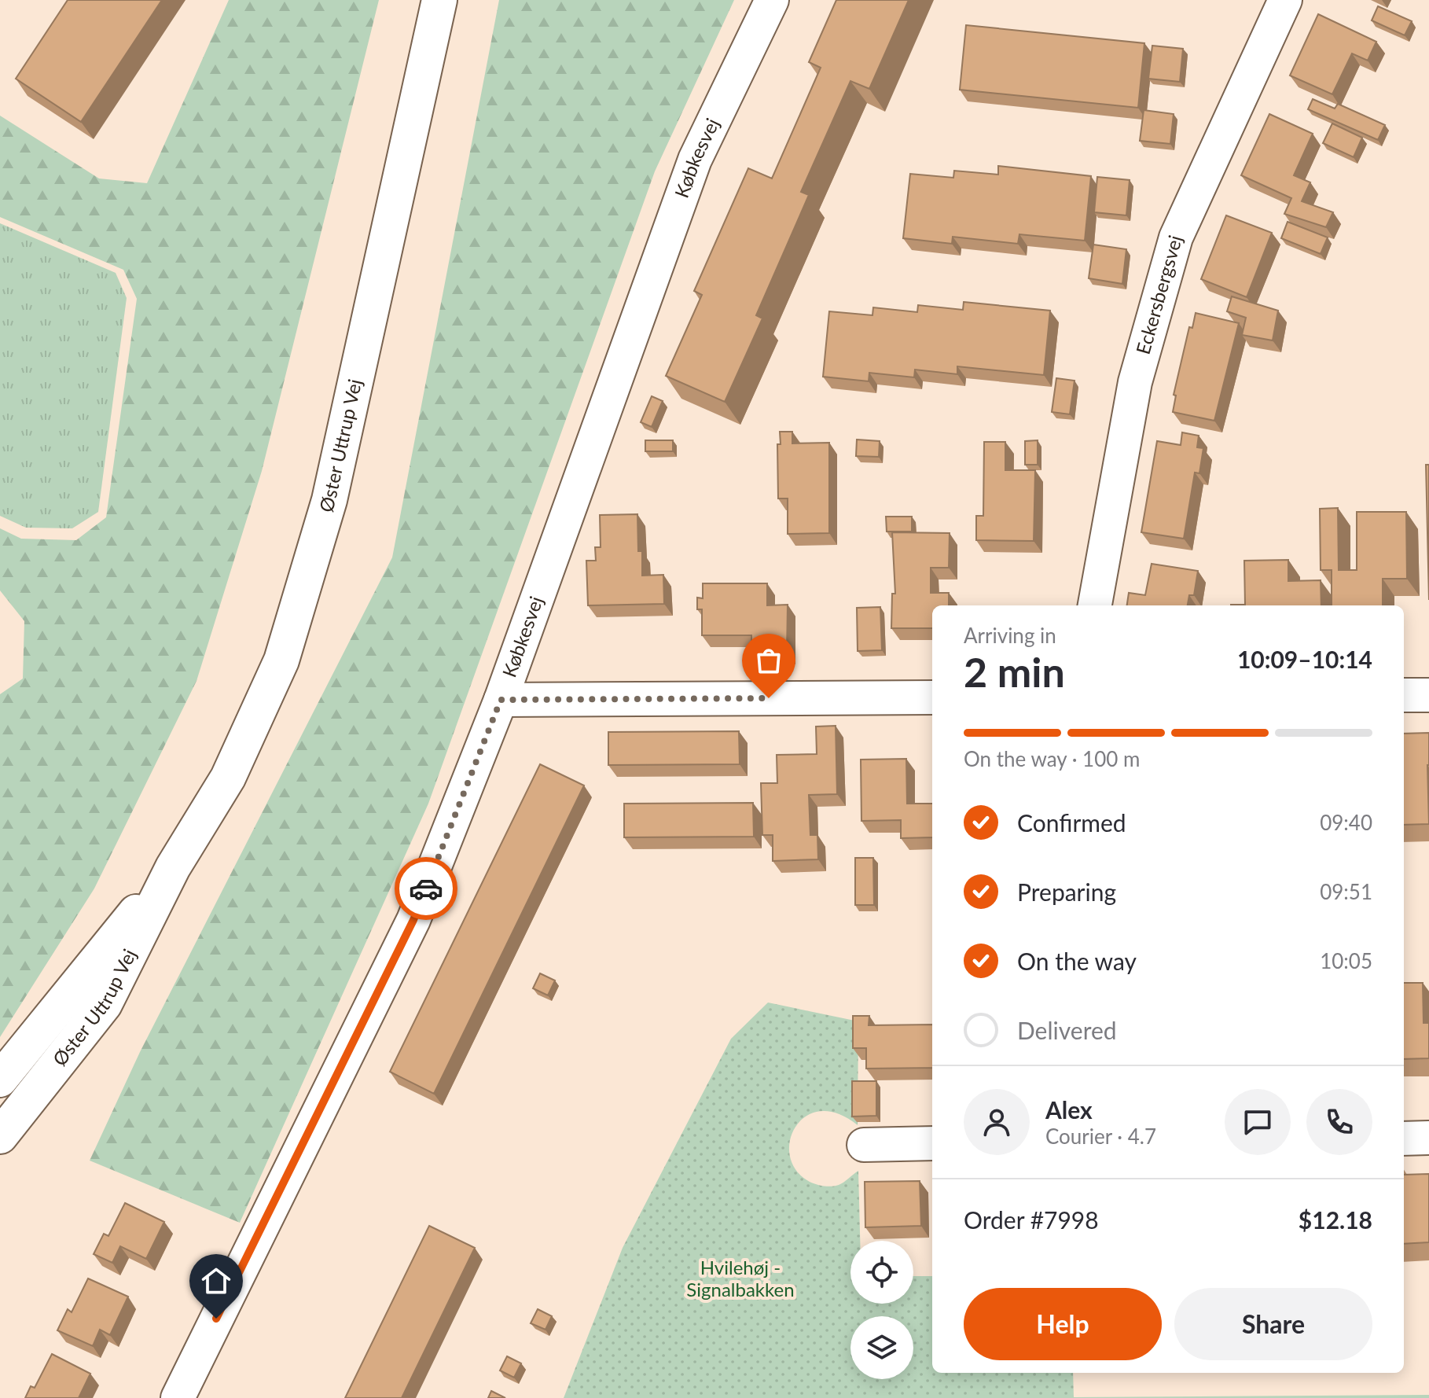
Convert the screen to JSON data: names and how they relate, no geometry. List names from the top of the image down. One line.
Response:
{"streets":{"street":["Købkesvej","Eckersbergsvej","Øster Uttrup Vej"]},"parks":["Hvilehøj - Signalbakken"],"page":{"heading":["2 min","Arriving in","10:09–10:14"],"panel":["Alex","Courier · 4.7","Order #7998","$12.18"],"bar":"On the way · 100 m","list":[["Confirmed","09:40"],["Preparing","09:51"],["On the way","10:05"],"Delivered"],"buttons":["Help","Share"]}}
